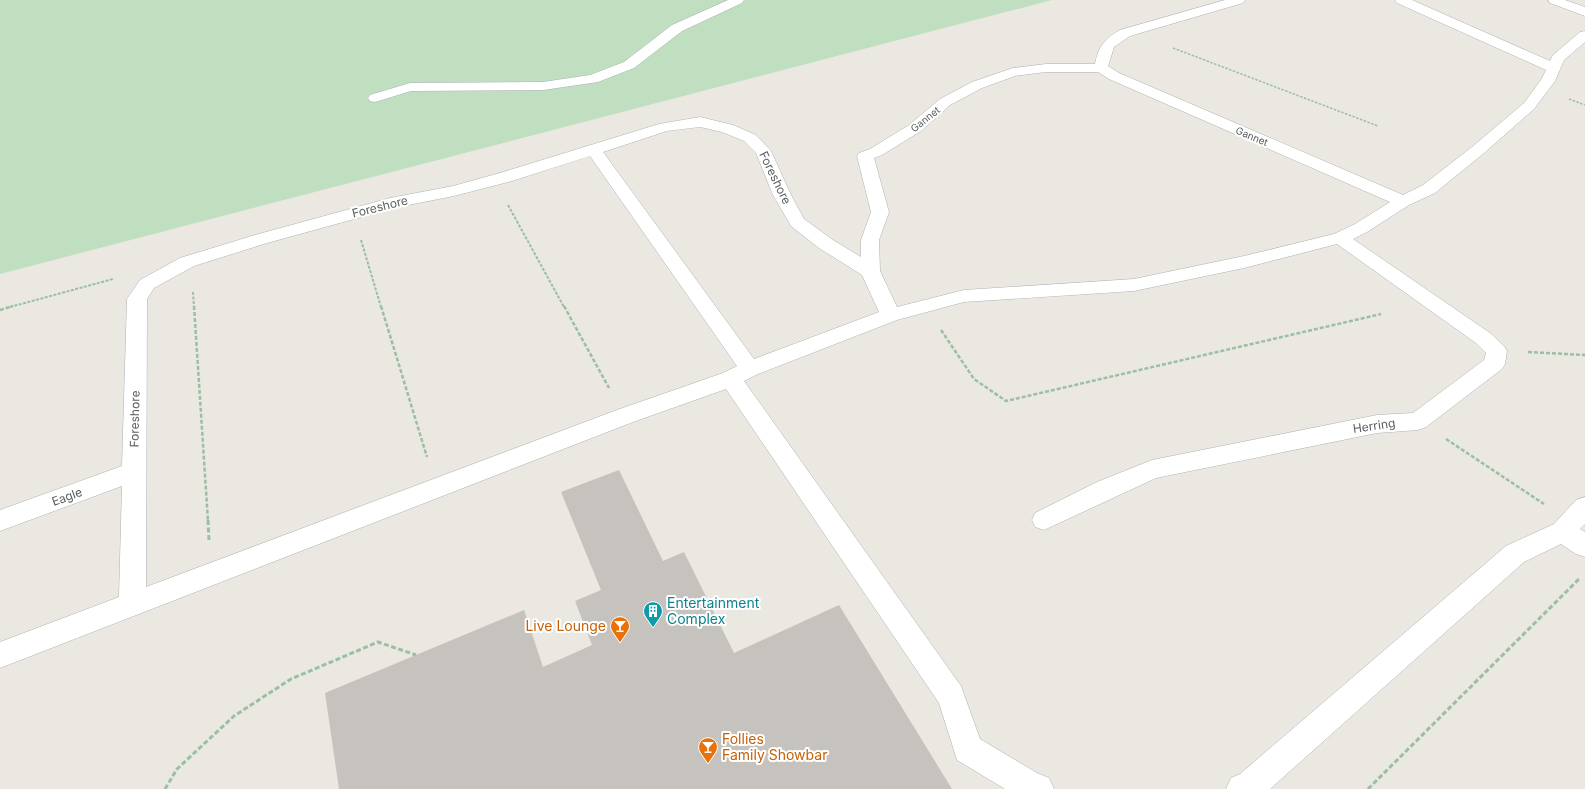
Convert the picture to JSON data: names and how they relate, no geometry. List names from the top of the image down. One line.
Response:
{"streets":{"lane":["Gannet","Foreshore","Herring","Eagle"]},"crossings":[["Gannet","Foreshore"],["Foreshore","Eagle"]],"places":{"building":["Entertainment Complex"],"bar":["Live Lounge","Follies Family Showbar"]}}
